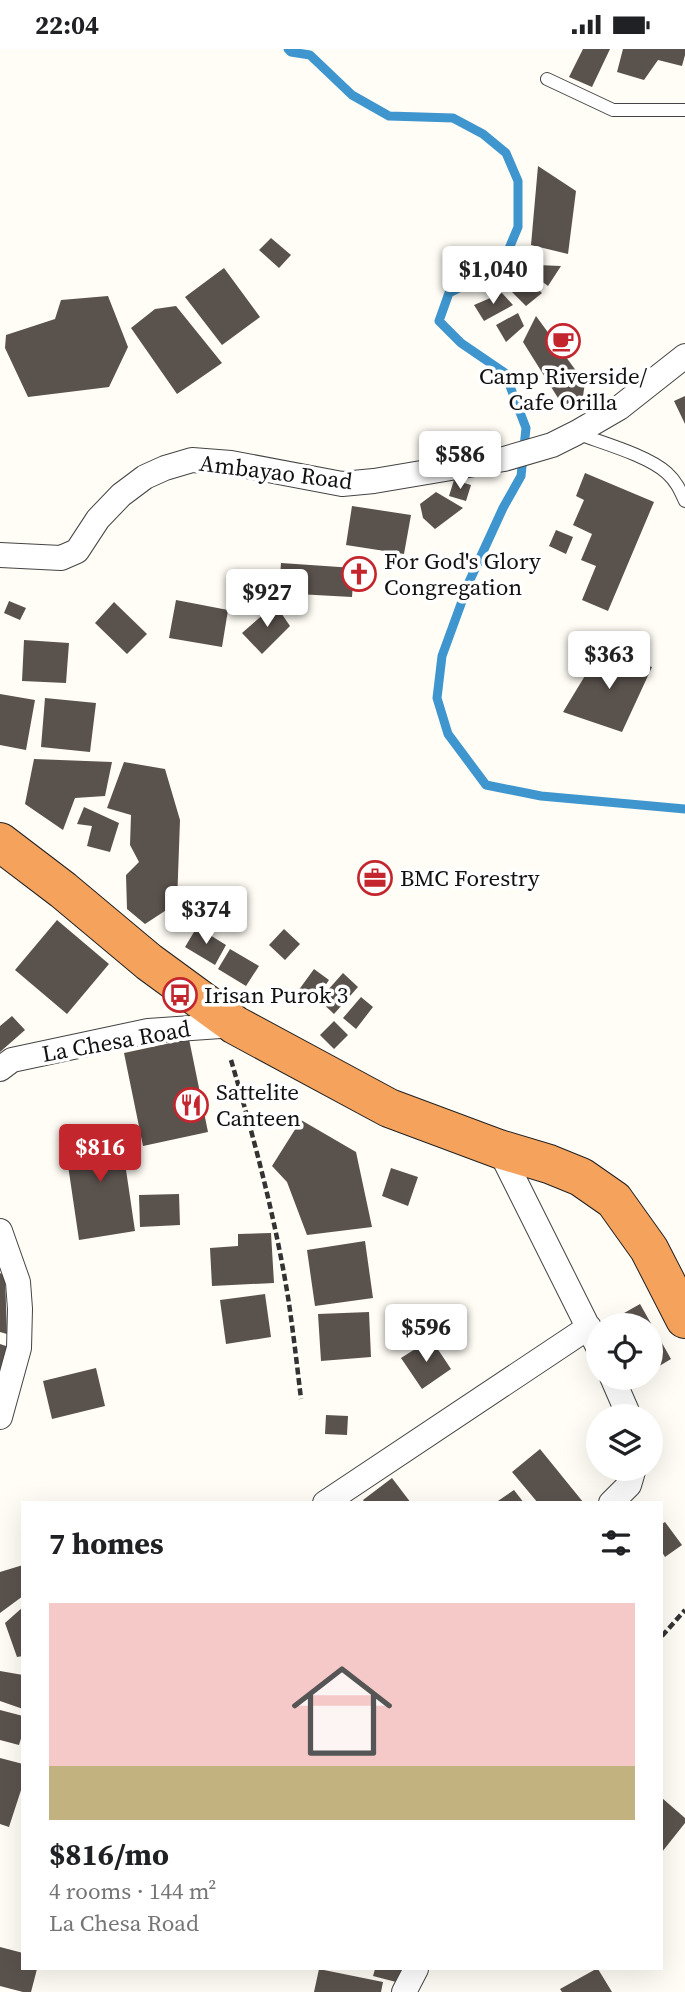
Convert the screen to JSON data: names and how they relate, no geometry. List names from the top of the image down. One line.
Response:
{"streets":{"street":["Ambayao Road","La Chesa Road"]},"places":{"cafe":["Camp Riverside/ Cafe Orilla"],"church":["For God's Glory Congregation"],"office":["BMC Forestry"],"bus stop":["Irisan Purok 3"],"restaurant":["Sattelite Canteen"]},"page":{"status":"22:04","price":["$1,040","$586","$927","$363","$374","$816","$596"],"heading":"7 homes","list":[{"name":"$816/mo","note":"4 rooms · 144 m² · La Chesa Road"}]}}
